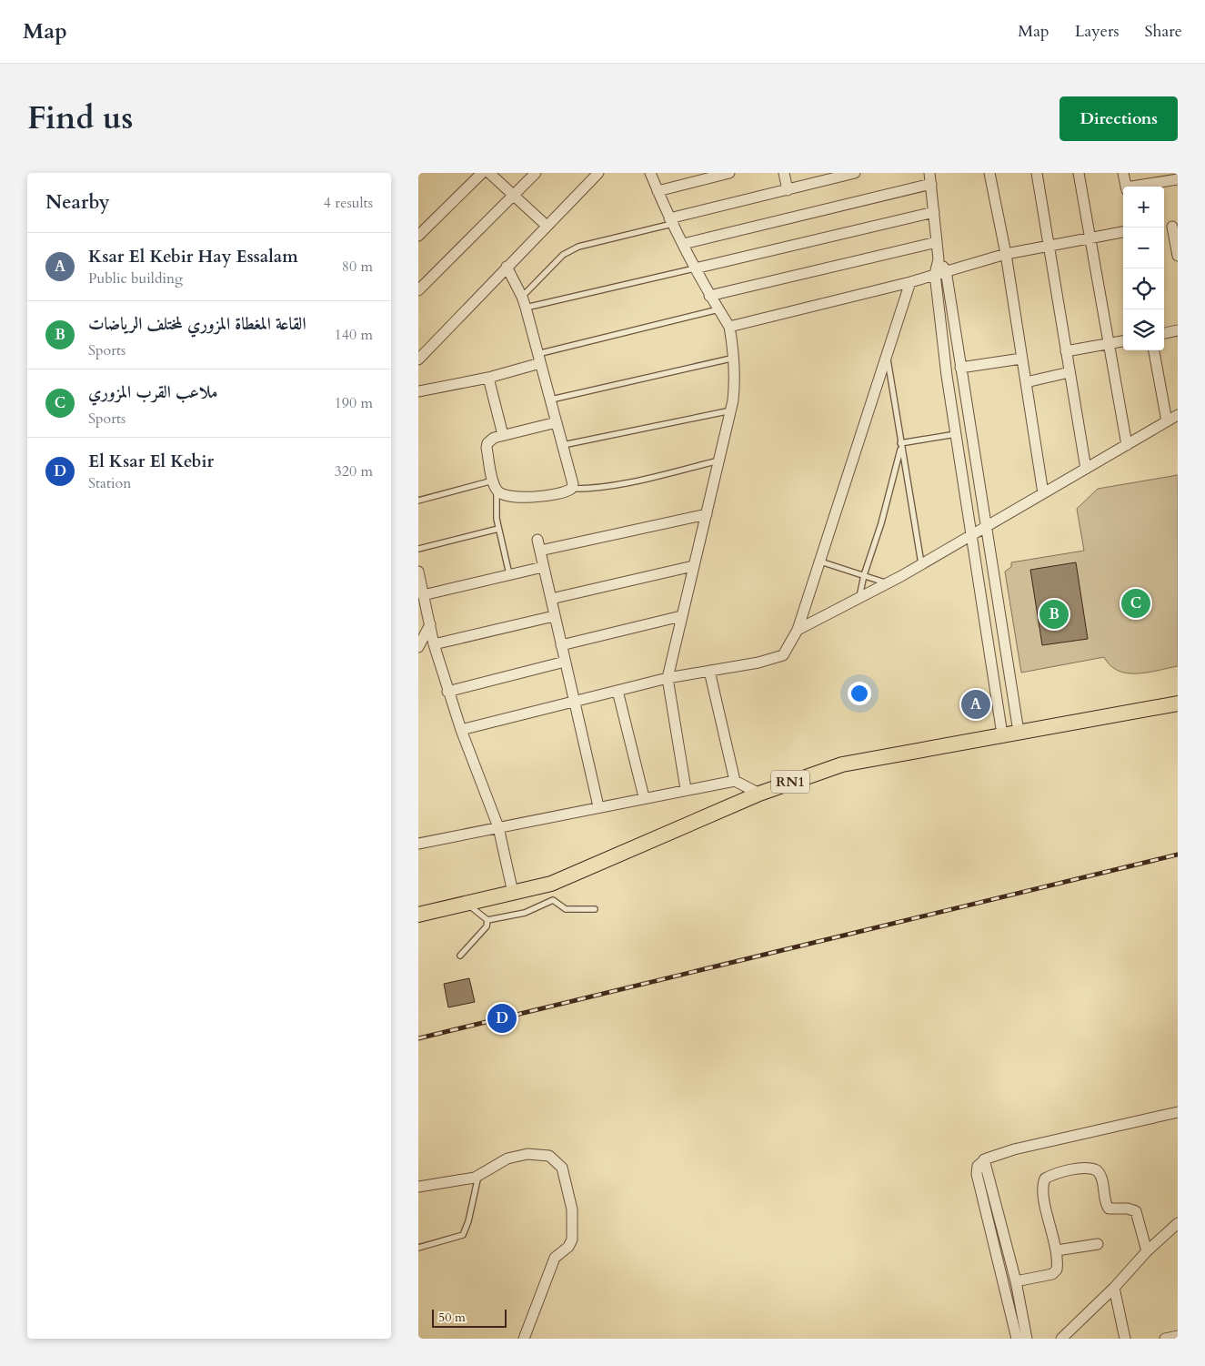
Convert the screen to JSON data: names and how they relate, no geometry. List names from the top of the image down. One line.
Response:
{"streets":{"main road":["RN1"]},"scale_bar":"50 m","page":{"header":"Map","nav":["Map","Layers","Share"],"title":"Find us","buttons":"Directions","heading":["Nearby","4 results"],"map_buttons":["+","−"],"list":[{"mark":"A","name":"Ksar El Kebir Hay Essalam","note":"Public building","value":"80 m"},{"mark":"B","name":"القاعة المغطاة المزوري لمختلف الرياضات","note":"Sports","value":"140 m"},{"mark":"C","name":"ملاعب القرب المزوري","note":"Sports","value":"190 m"},{"mark":"D","name":"El Ksar El Kebir","note":"Station","value":"320 m"}],"pins":["C","B","A","D"],"scale":"50 m"}}
